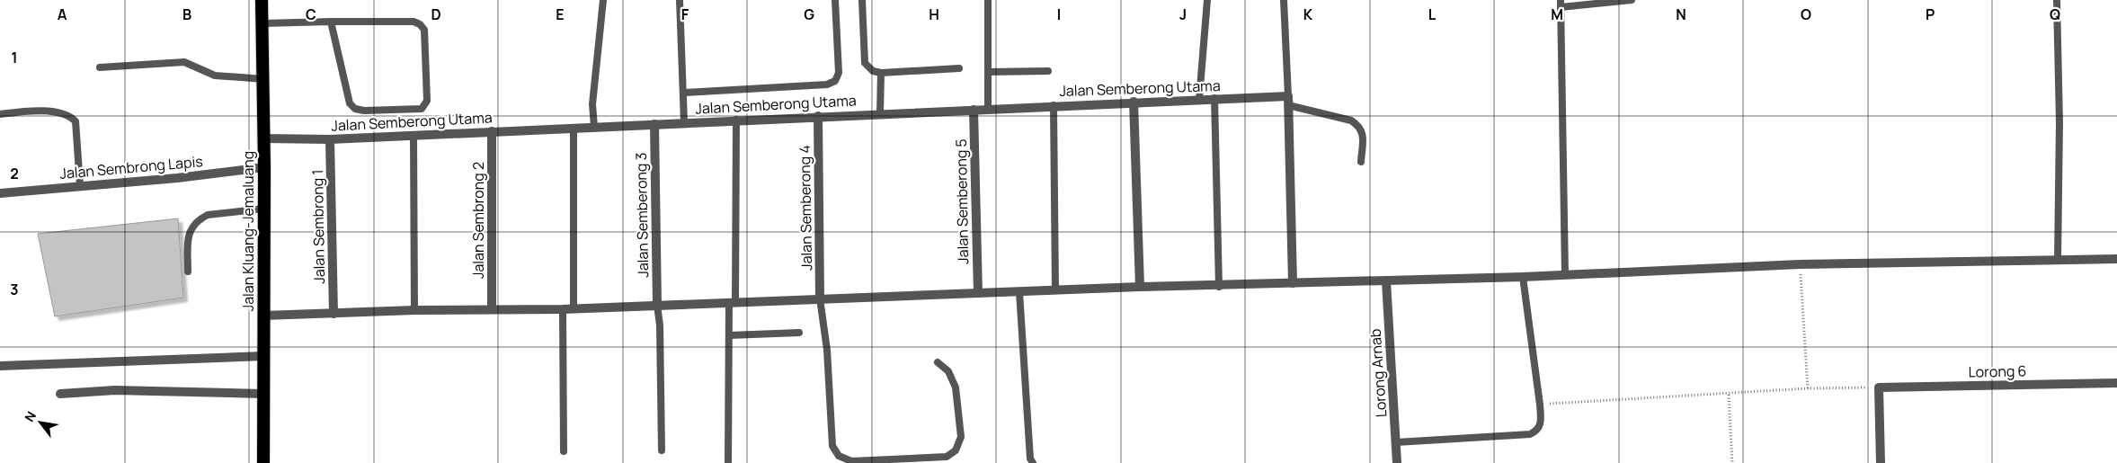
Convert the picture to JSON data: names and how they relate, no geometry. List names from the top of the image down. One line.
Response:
{"streets":{"highway":["Jalan Kluang-Jemaluang"],"street":["Jalan Semberong Utama","Jalan Sembrong Lapis","Jalan Semberong 5","Jalan Semberong 4","Jalan Semberong 3","Jalan Sembrong 2","Jalan Sembrong 1","Lorong 6","Lorong Arnab"]},"crossings":[["Jalan Semberong Utama","Jalan Semberong 5"],["Jalan Semberong Utama","Jalan Semberong 4"],["Jalan Semberong Utama","Jalan Semberong 3"],["Jalan Semberong Utama","Jalan Sembrong 2"],["Jalan Semberong Utama","Jalan Sembrong 1"],["Jalan Semberong Utama","Jalan Kluang-Jemaluang"],["Jalan Sembrong Lapis","Jalan Kluang-Jemaluang"]],"north":"top left","grid":{"columns":["A","B","C","D","E","F","G","H","I","J","K","L","M","N","O","P","Q"],"rows":["1","2","3"]}}
